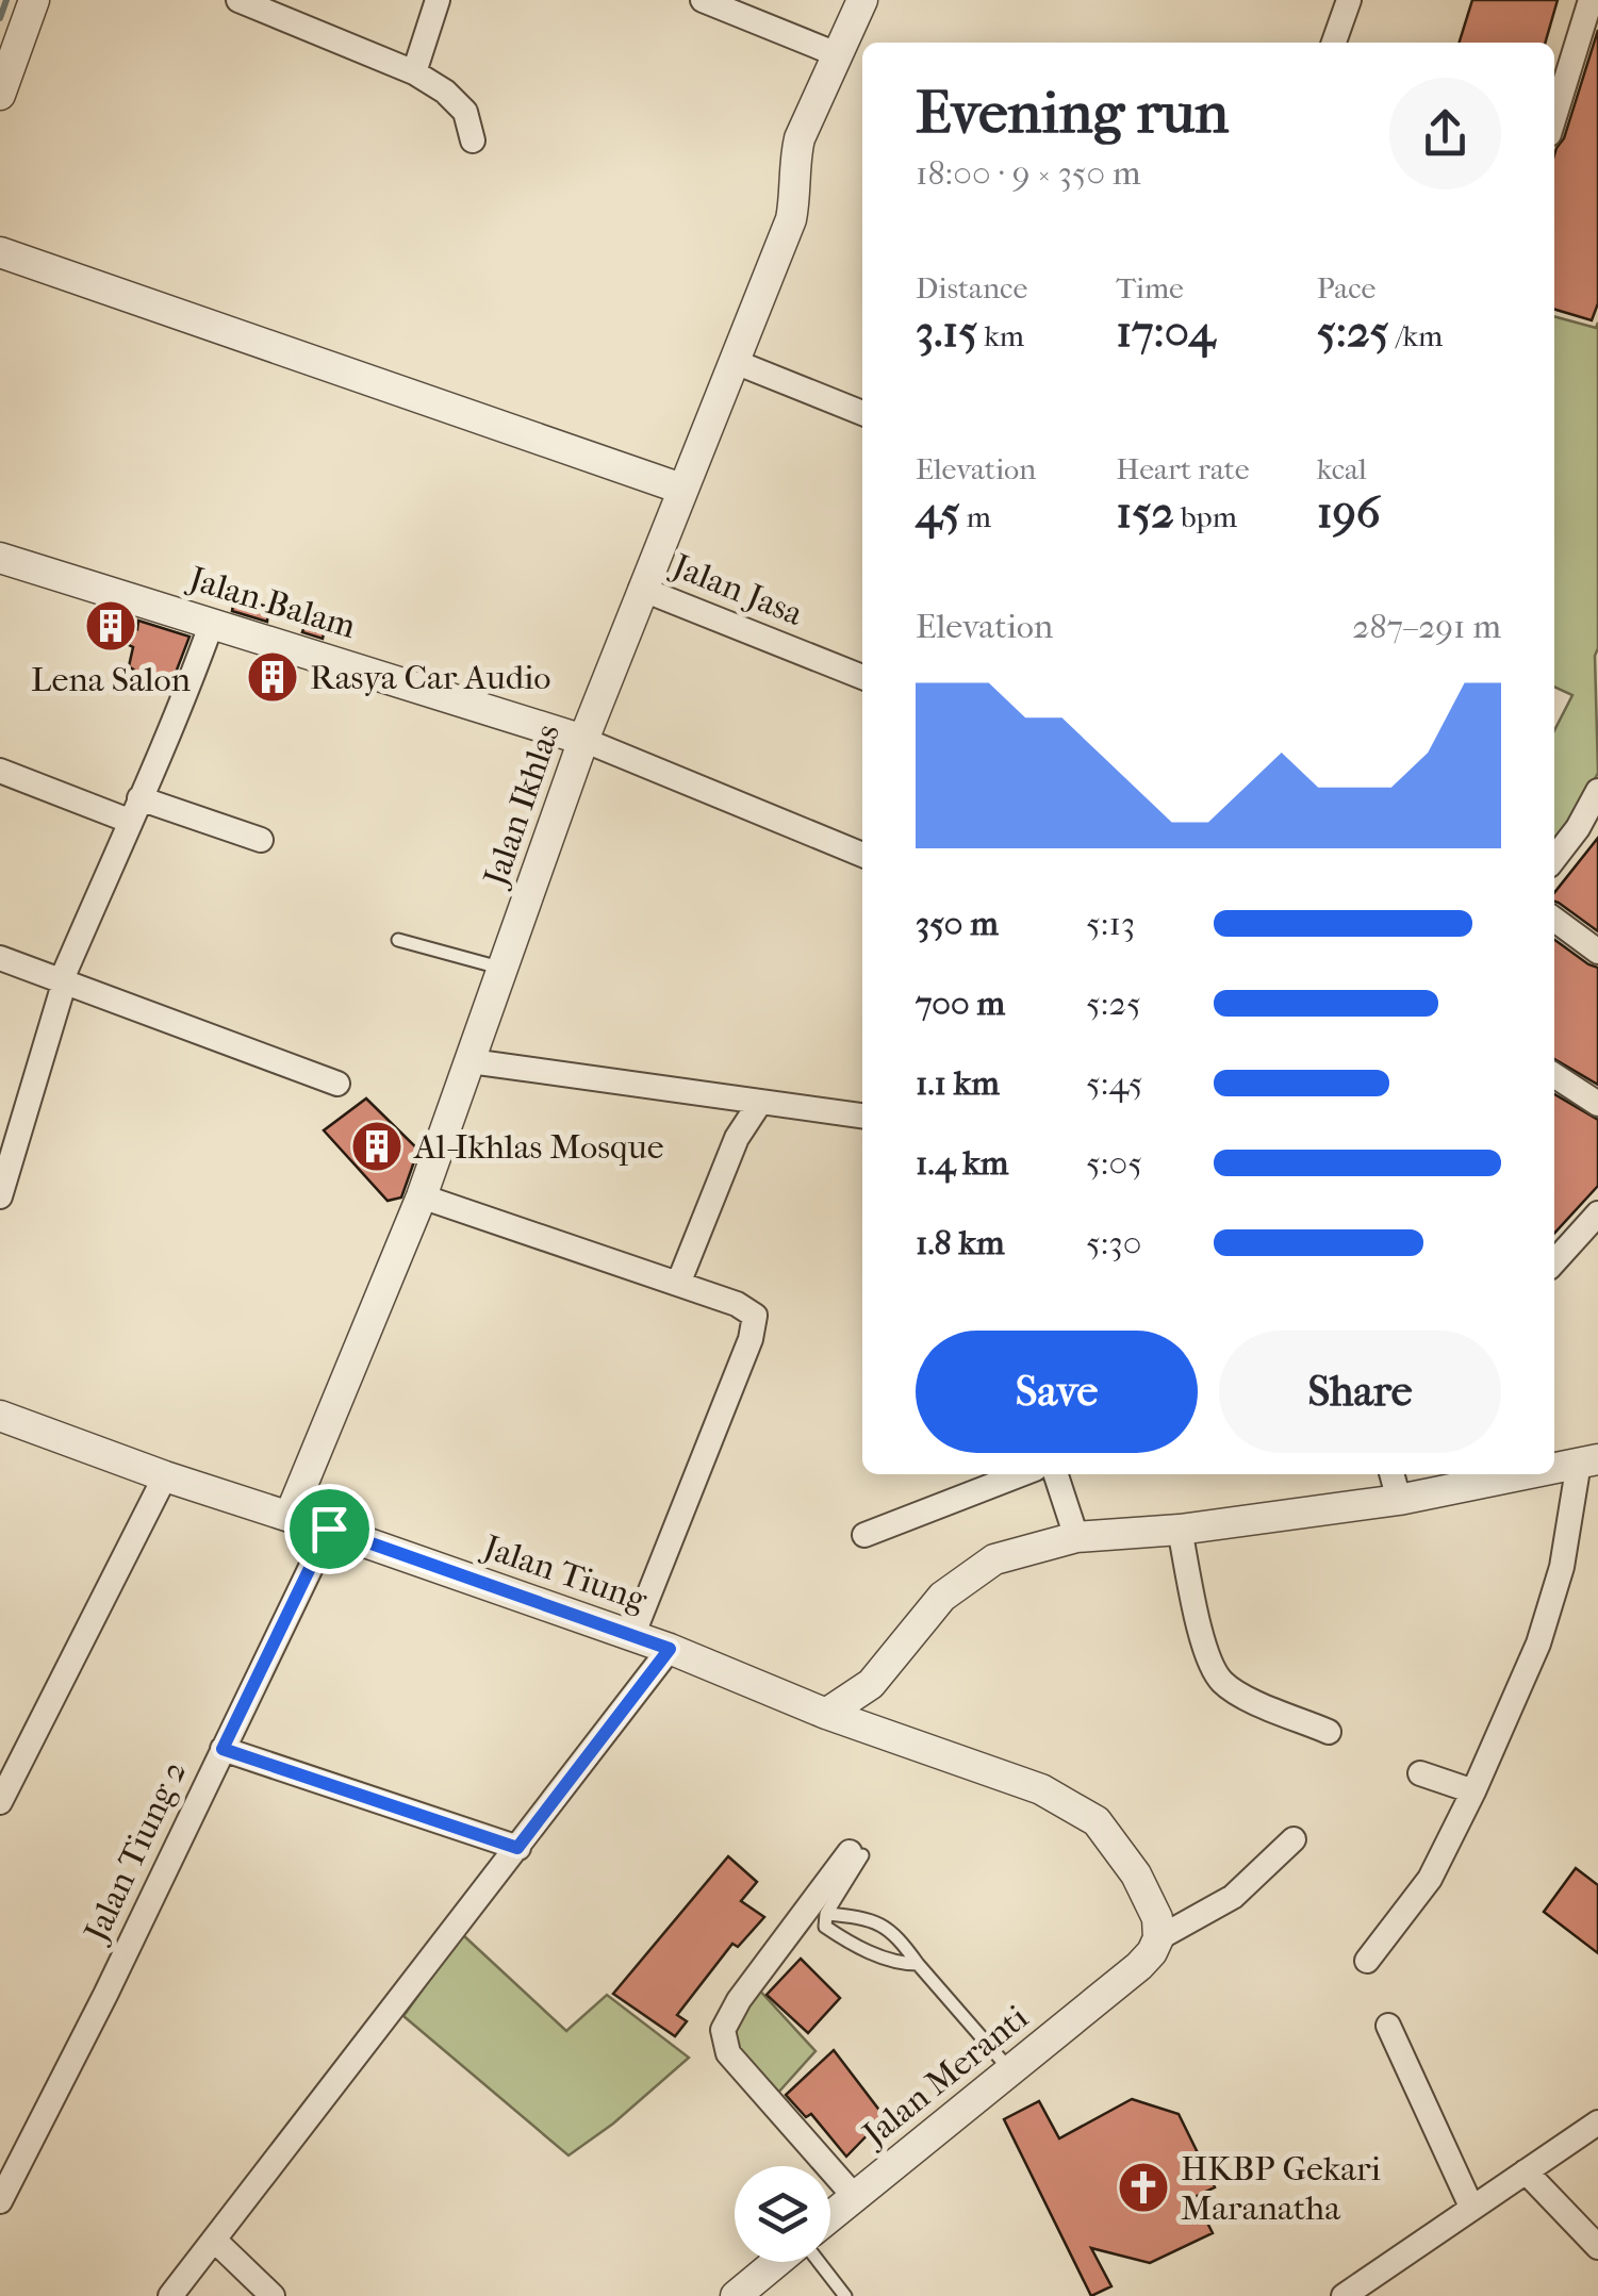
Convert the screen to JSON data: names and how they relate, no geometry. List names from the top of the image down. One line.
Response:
{"streets":{"street":["Jalan Jasa","Jalan Balam","Jalan Ikhlas","Jalan Tiung","Jalan Tiung 2","Jalan Meranti"]},"crossings":[["Jalan Jasa","Jalan Ikhlas"],["Jalan Balam","Jalan Ikhlas"],["Jalan Ikhlas","Jalan Tiung"],["Jalan Tiung","Jalan Tiung 2"],["Jalan Tiung","Jalan Meranti"]],"places":{"building":["Lena Salon","Rasya Car Audio","Al-Ikhlas Mosque"],"church":["HKBP Gekari Maranatha"]},"page":{"heading":["Evening run","18:00 · 9 × 350 m"],"stats":[["Distance","3.15 km"],["Time","17:04"],["Pace","5:25 /km"],["Elevation","45 m"],["Heart rate","152 bpm"],["kcal","196"]],"chart":["Elevation","287–291 m"],"list":[{"name":"350 m","note":"5:13"},{"name":"700 m","note":"5:25"},{"name":"1.1 km","note":"5:45"},{"name":"1.4 km","note":"5:05"},{"name":"1.8 km","note":"5:30"}],"buttons":["Save","Share"]}}
